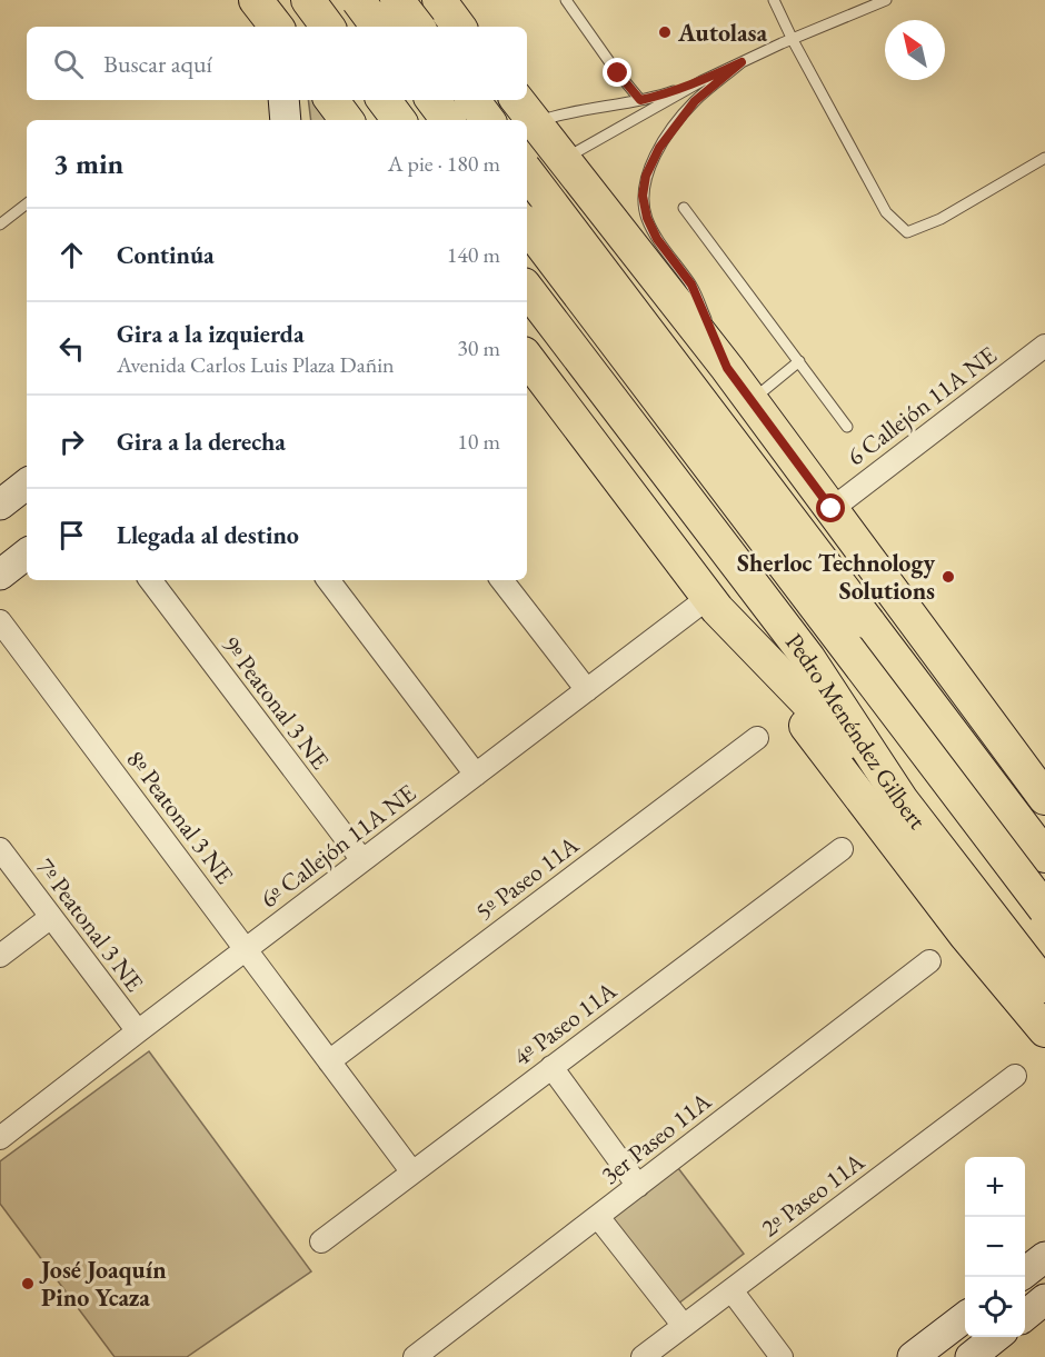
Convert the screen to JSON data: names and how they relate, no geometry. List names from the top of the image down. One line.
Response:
{"streets":{"main road":["Pedro Menéndez Gilbert"],"street":["6 Callejón 11A NE","9º Peatonal 3 NE","8º Peatonal 3 NE","6º Callejón 11A NE","5º Paseo 11A","7º Peatonal 3 NE","4º Paseo 11A","3er Paseo 11A","2º Paseo 11A"]},"crossings":[["9º Peatonal 3 NE","6º Callejón 11A NE"],["8º Peatonal 3 NE","6º Callejón 11A NE"],["8º Peatonal 3 NE","5º Paseo 11A"],["8º Peatonal 3 NE","4º Paseo 11A"],["6º Callejón 11A NE","7º Peatonal 3 NE"]],"places":["Autolasa","Sherloc Technology Solutions","José Joaquín Pino Ycaza"],"north":"top left","page":{"search":"Buscar aquí","heading":["3 min","A pie · 180 m"],"list":[["Continúa","140 m"],["Gira a la izquierda","Avenida Carlos Luis Plaza Dañin","30 m"],["Gira a la derecha","10 m"],"Llegada al destino"],"map_buttons":["+","−"]}}
